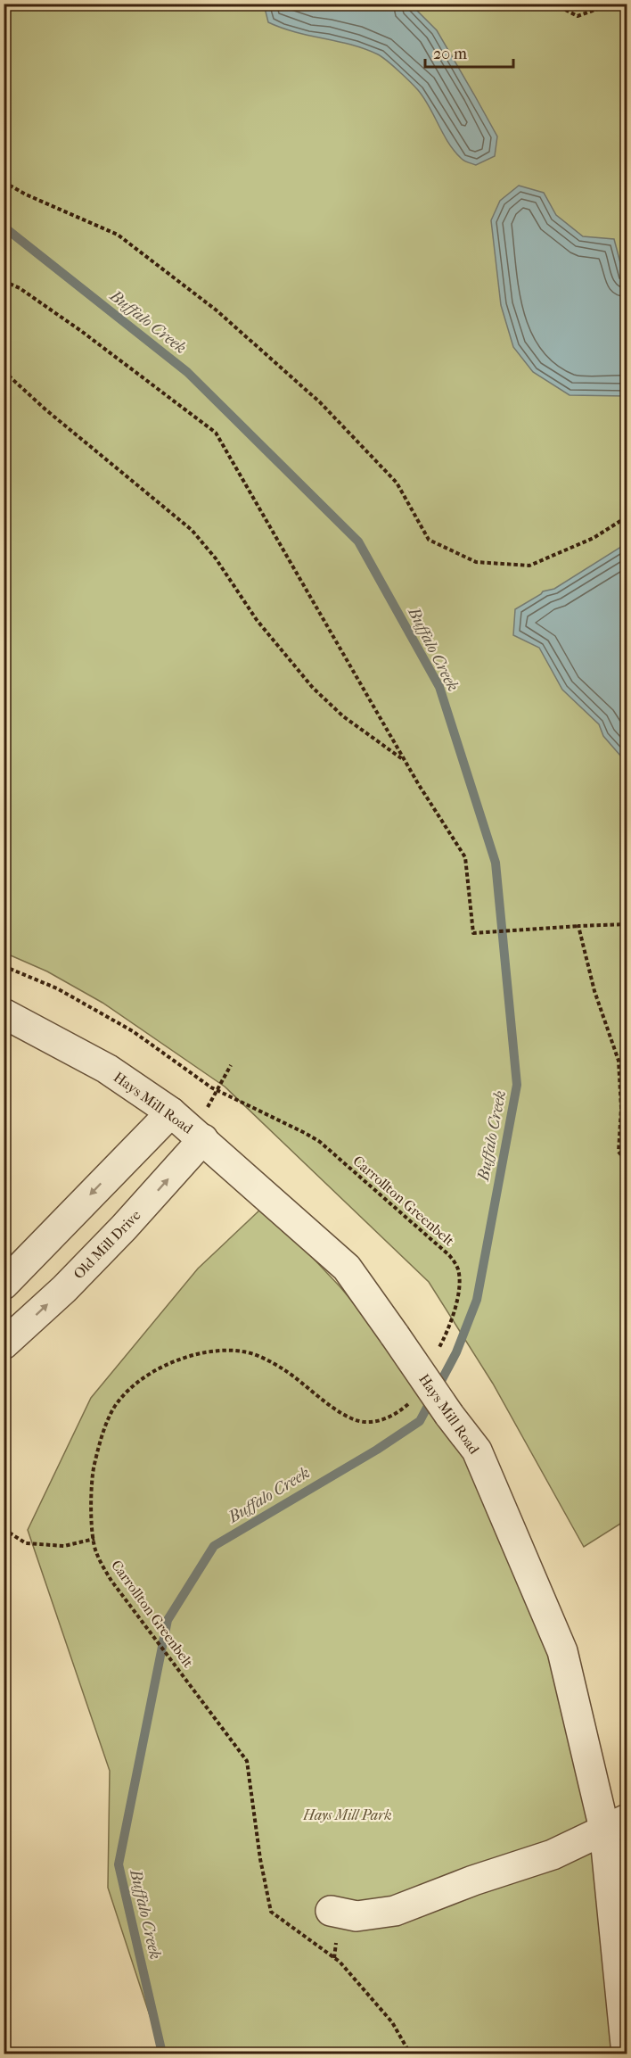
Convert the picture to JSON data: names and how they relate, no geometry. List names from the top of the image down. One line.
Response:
{"streets":{"street":["Hays Mill Road","Old Mill Drive"],"path":["Carrollton Greenbelt"]},"crossings":[["Hays Mill Road","Old Mill Drive"]],"water":["Buffalo Creek"],"parks":["Hays Mill Park"],"scale_bar":"20 m"}
